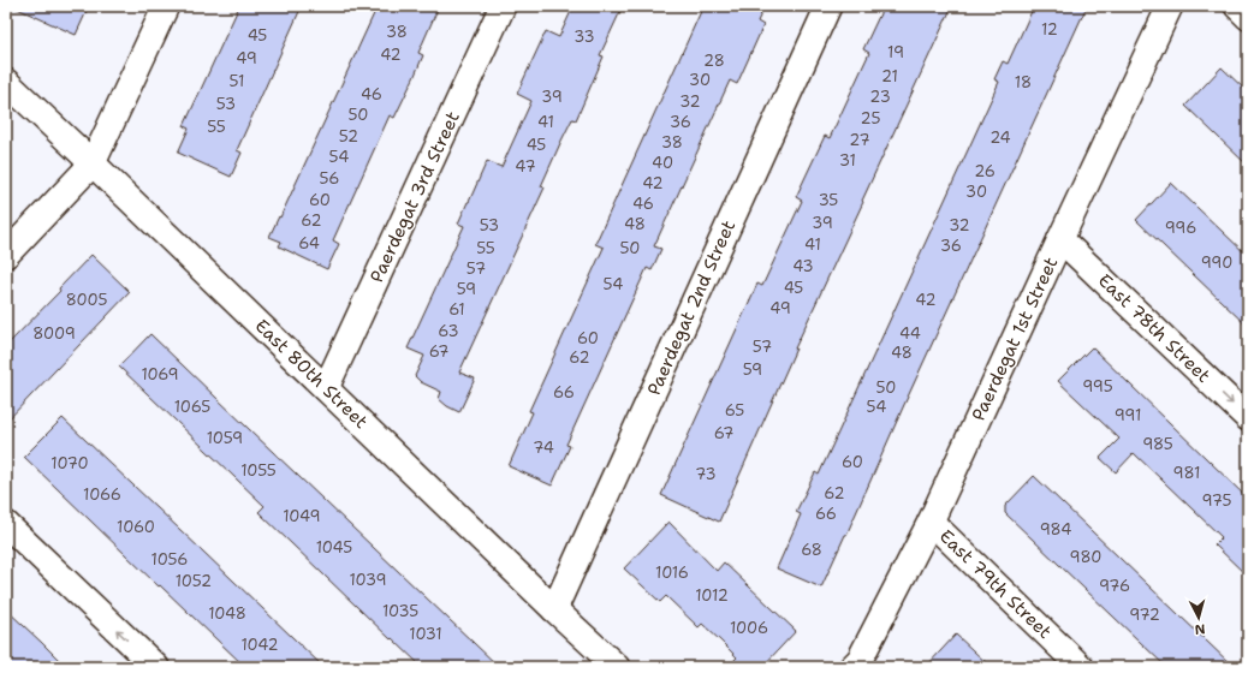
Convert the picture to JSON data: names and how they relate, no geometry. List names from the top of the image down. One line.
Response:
{"streets":{"street":["Paerdegat 3rd Street","Paerdegat 2nd Street","East 78th Street","Paerdegat 1st Street","East 80th Street","East 79th Street"]},"crossings":[["Paerdegat 3rd Street","East 80th Street"],["Paerdegat 2nd Street","East 80th Street"],["East 78th Street","Paerdegat 1st Street"],["Paerdegat 1st Street","East 79th Street"]],"one_way":["East 78th Street"],"house_numbers":["12","38","45","33","19","42","49","28","21","30","51","18","46","39","23","32","53","50","25","41","36","55","52","24","27","38","45","54","31","40","47","26","56","42","30","60","35","46","62","39","48","53","32","996","64","41","36","55","50","990","43","57","54","45","59","8005","42","49","61","63","8009","44","60","57","67","48","62","59","1069","995","50","66","1065","54","65","991","67","1059","985","74","60","1070","1055","981","73","62","1066","975","66","1049","1060","984","1045","68","980","1056","1016","1039","1052","976","1012","1035","1048","972","1006","1031","1042"],"north":"bottom"}
